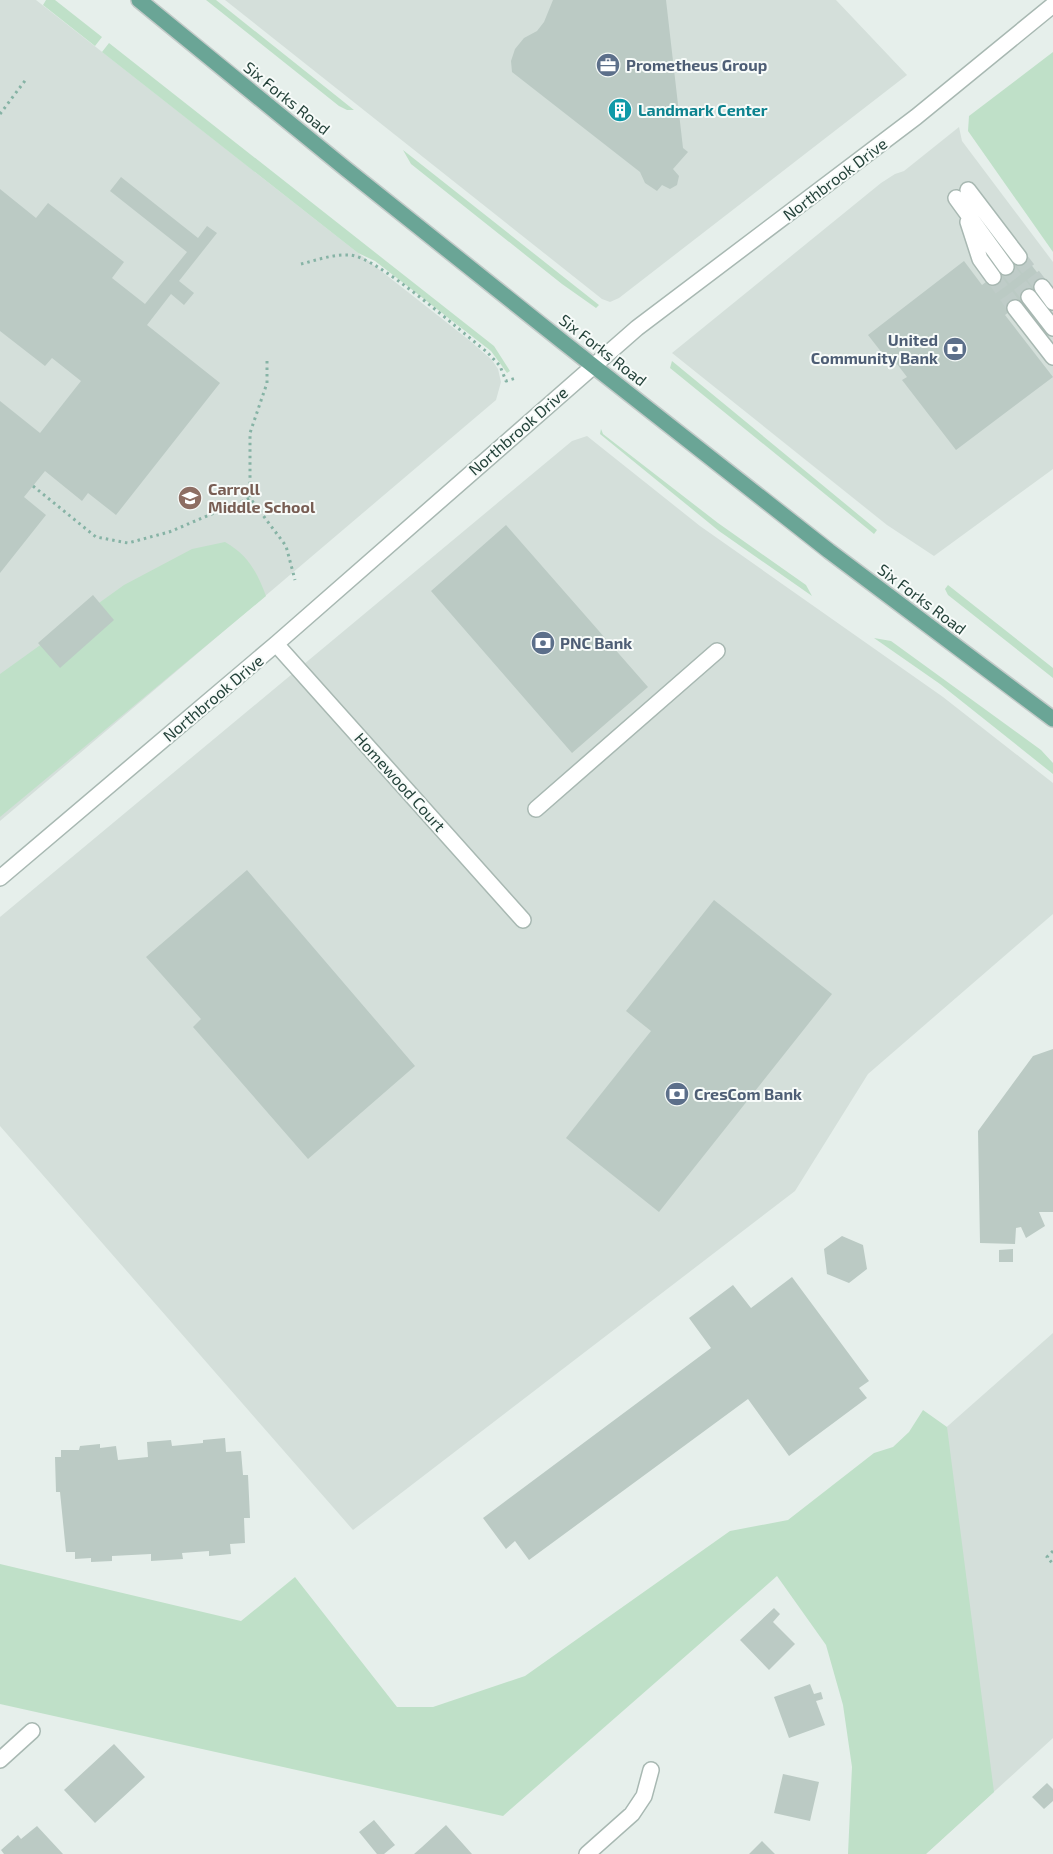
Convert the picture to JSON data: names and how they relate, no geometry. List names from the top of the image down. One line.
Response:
{"streets":{"main road":["Six Forks Road"],"street":["Northbrook Drive","Homewood Court"]},"crossings":[["Six Forks Road","Northbrook Drive"],["Northbrook Drive","Homewood Court"]],"places":{"office":["Prometheus Group"],"building":["Landmark Center"],"bank":["United Community Bank","PNC Bank","CresCom Bank"],"school or university":["Carroll Middle School"]}}
